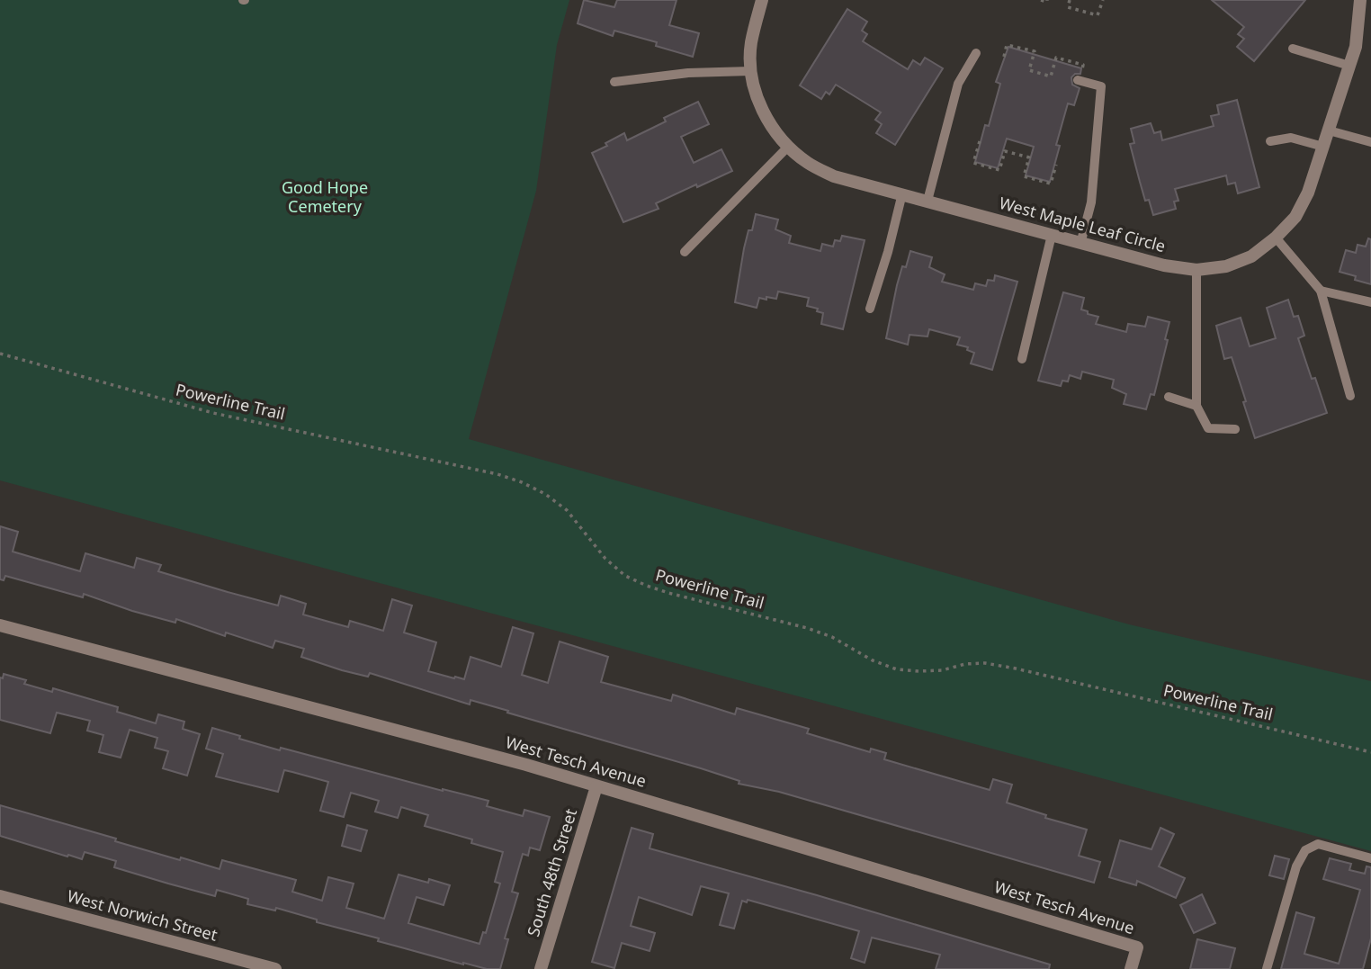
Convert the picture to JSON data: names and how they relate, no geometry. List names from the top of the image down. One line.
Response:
{"streets":{"street":["West Maple Leaf Circle","West Tesch Avenue","South 48th Street","West Norwich Street"],"path":["Powerline Trail"]},"crossings":[["West Tesch Avenue","South 48th Street"]],"parks":["Good Hope Cemetery"]}
